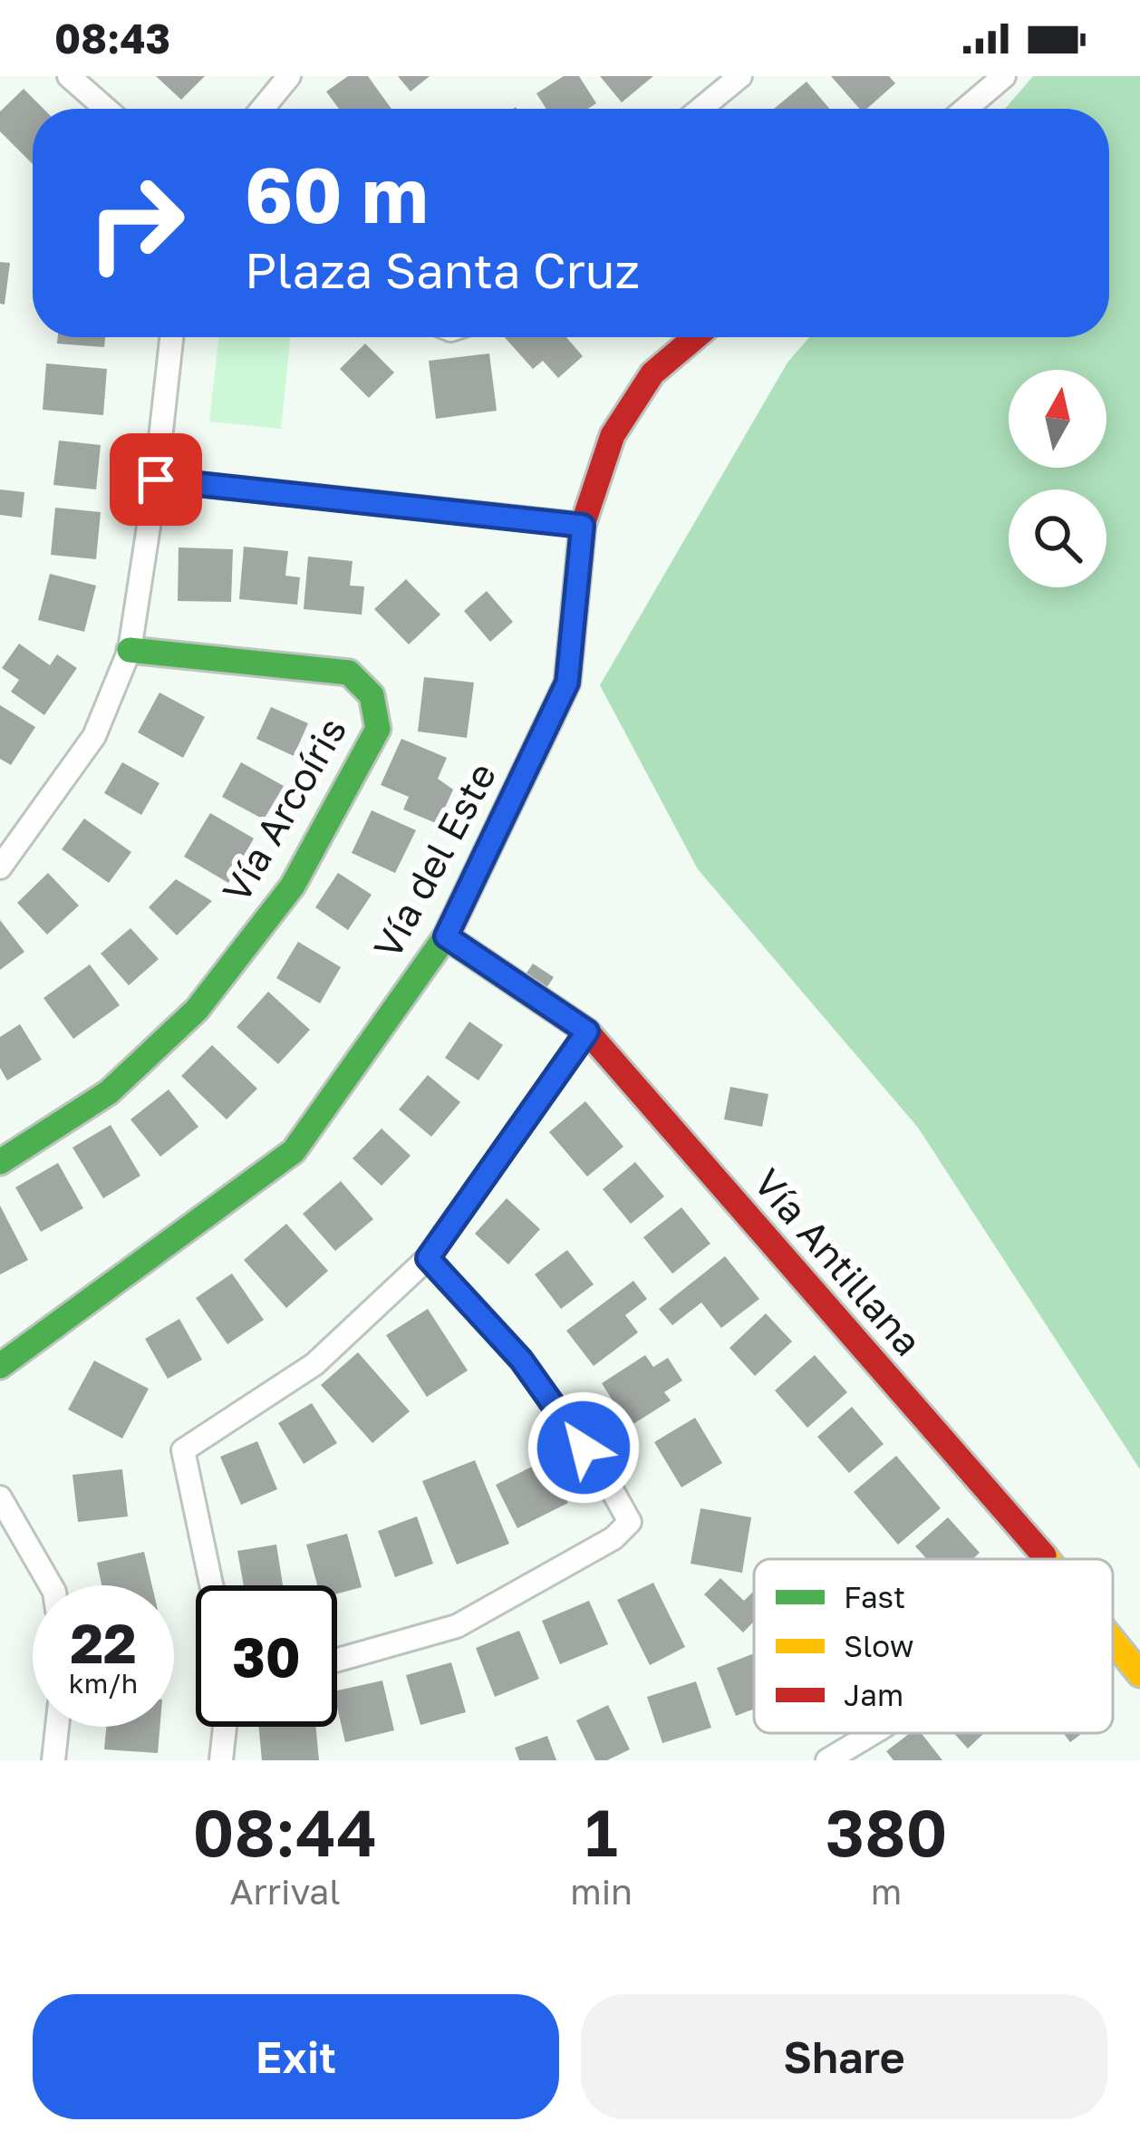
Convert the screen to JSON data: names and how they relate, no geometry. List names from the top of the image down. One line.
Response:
{"streets":{"street":["Vía Arcoíris","Vía del Este","Vía Antillana"]},"crossings":[["Vía del Este","Vía Antillana"]],"legend":["Fast","Slow","Jam"],"north":"top","page":{"status":"08:43","turn":["60 m","Plaza Santa Cruz"],"speed":"22 km/h","limit":"30","eta":["08:44","Arrival","1","min","380","m"],"buttons":["Exit","Share"]}}
